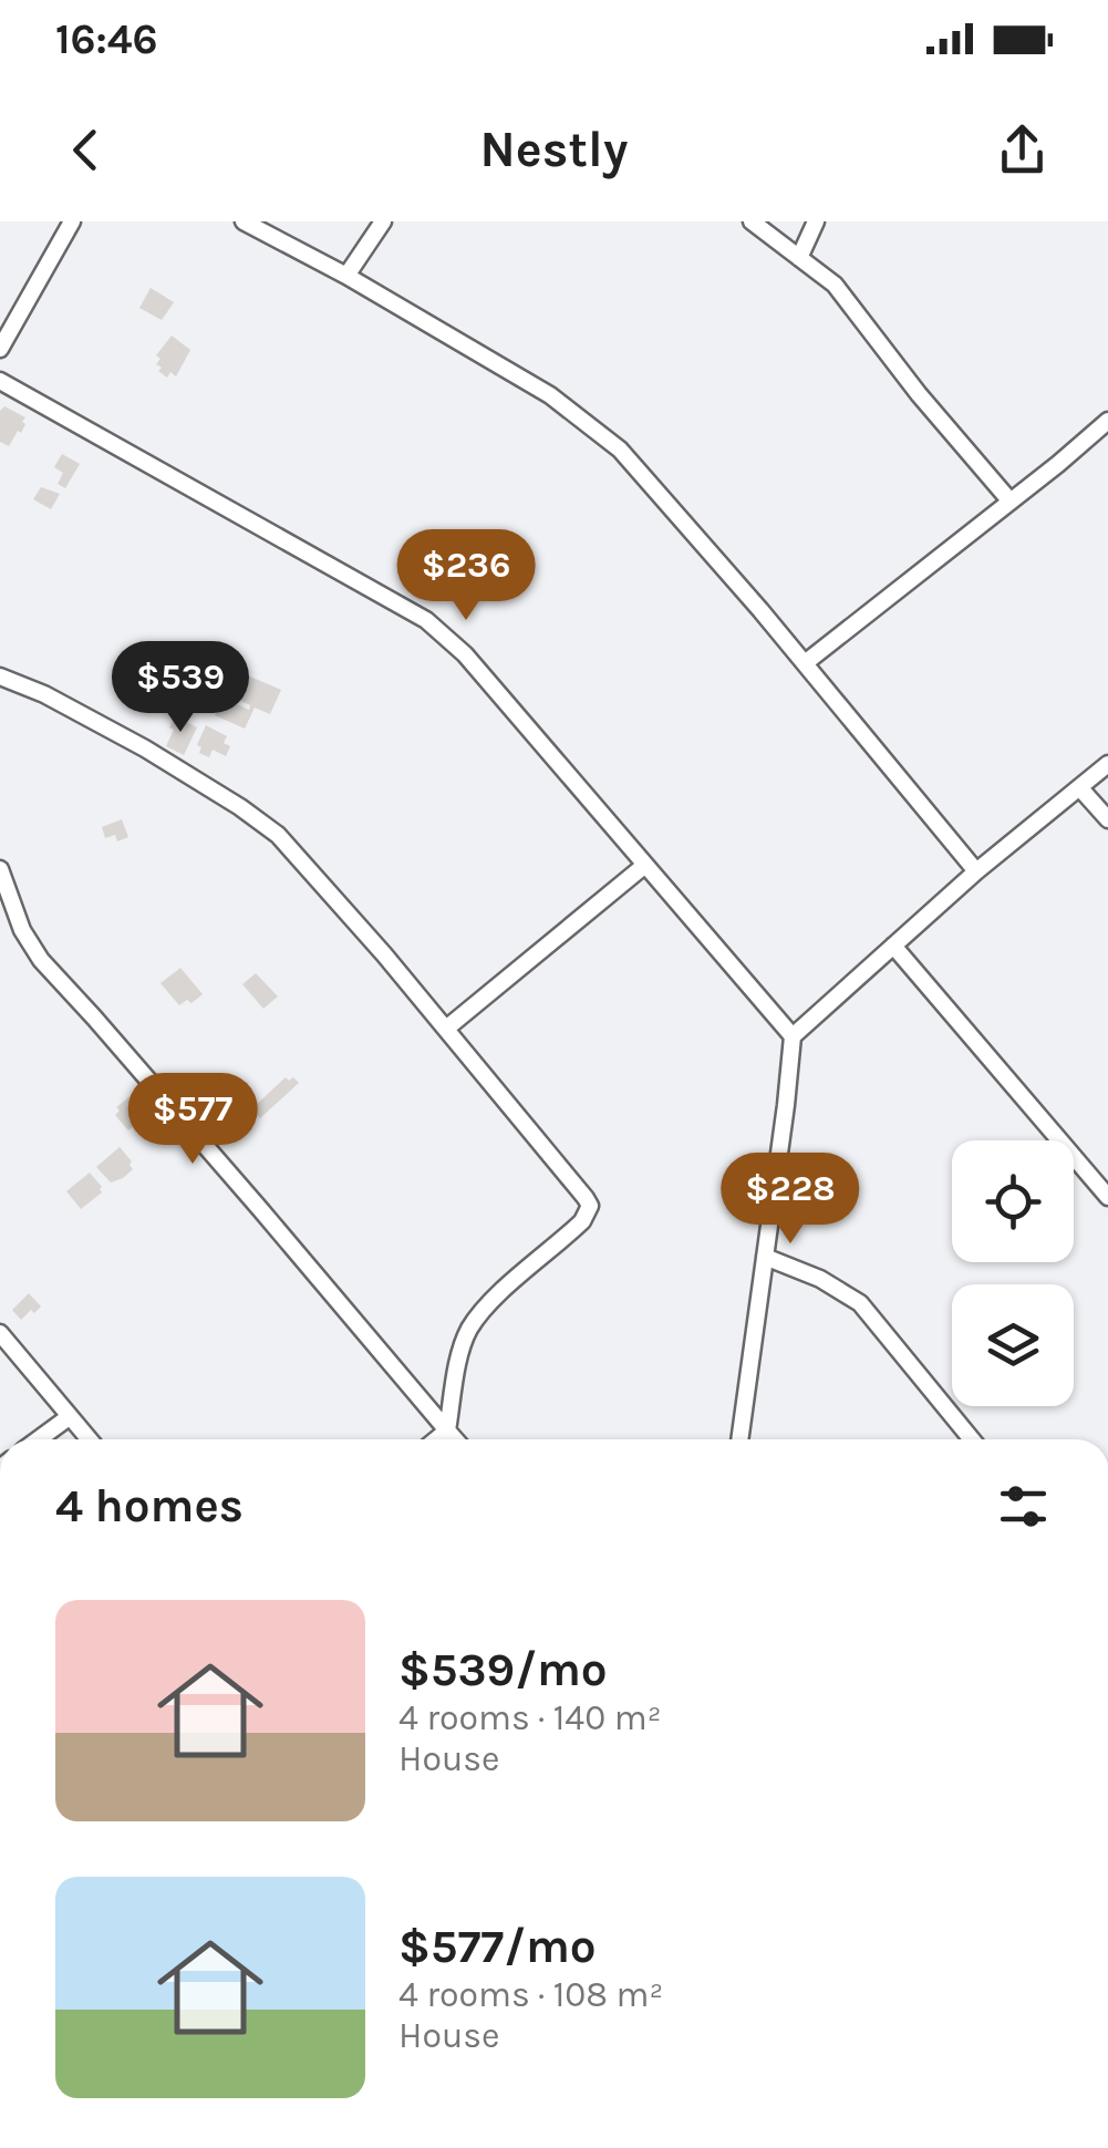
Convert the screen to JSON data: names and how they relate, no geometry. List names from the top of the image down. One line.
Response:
{"page":{"status":"16:46","header":"Nestly","price":["$236","$539","$577","$228"],"heading":"4 homes","list":[{"name":"$539/mo","note":"4 rooms · 140 m² · House"},{"name":"$577/mo","note":"4 rooms · 108 m² · House"}]}}
